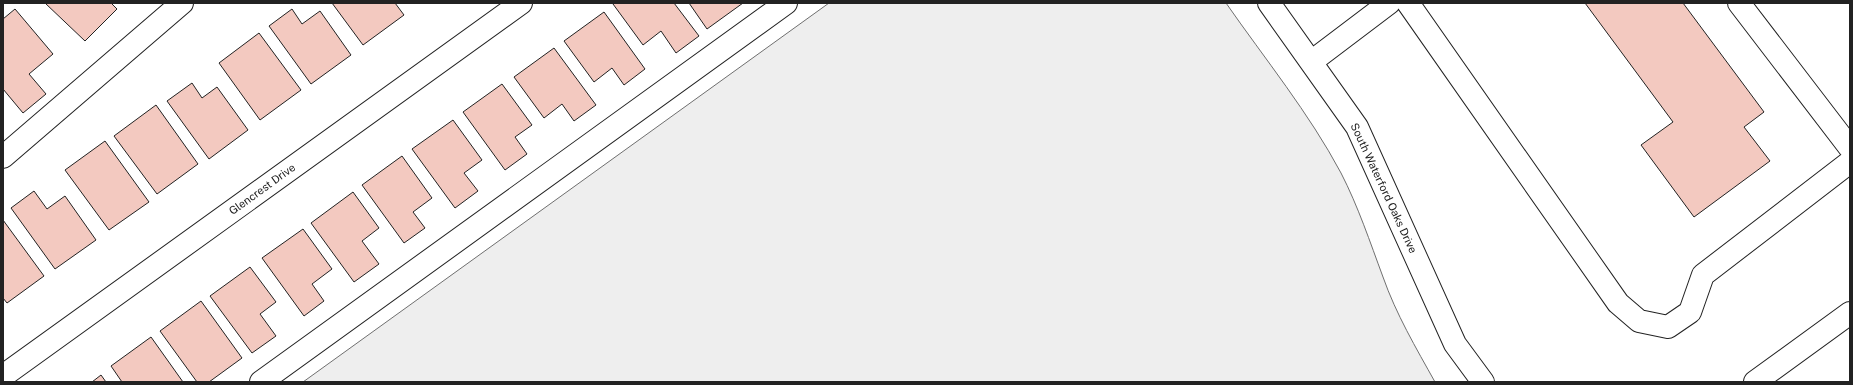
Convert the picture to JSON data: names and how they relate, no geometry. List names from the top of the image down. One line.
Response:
{"streets":{"street":["South Waterford Oaks Drive","Glencrest Drive"]}}
